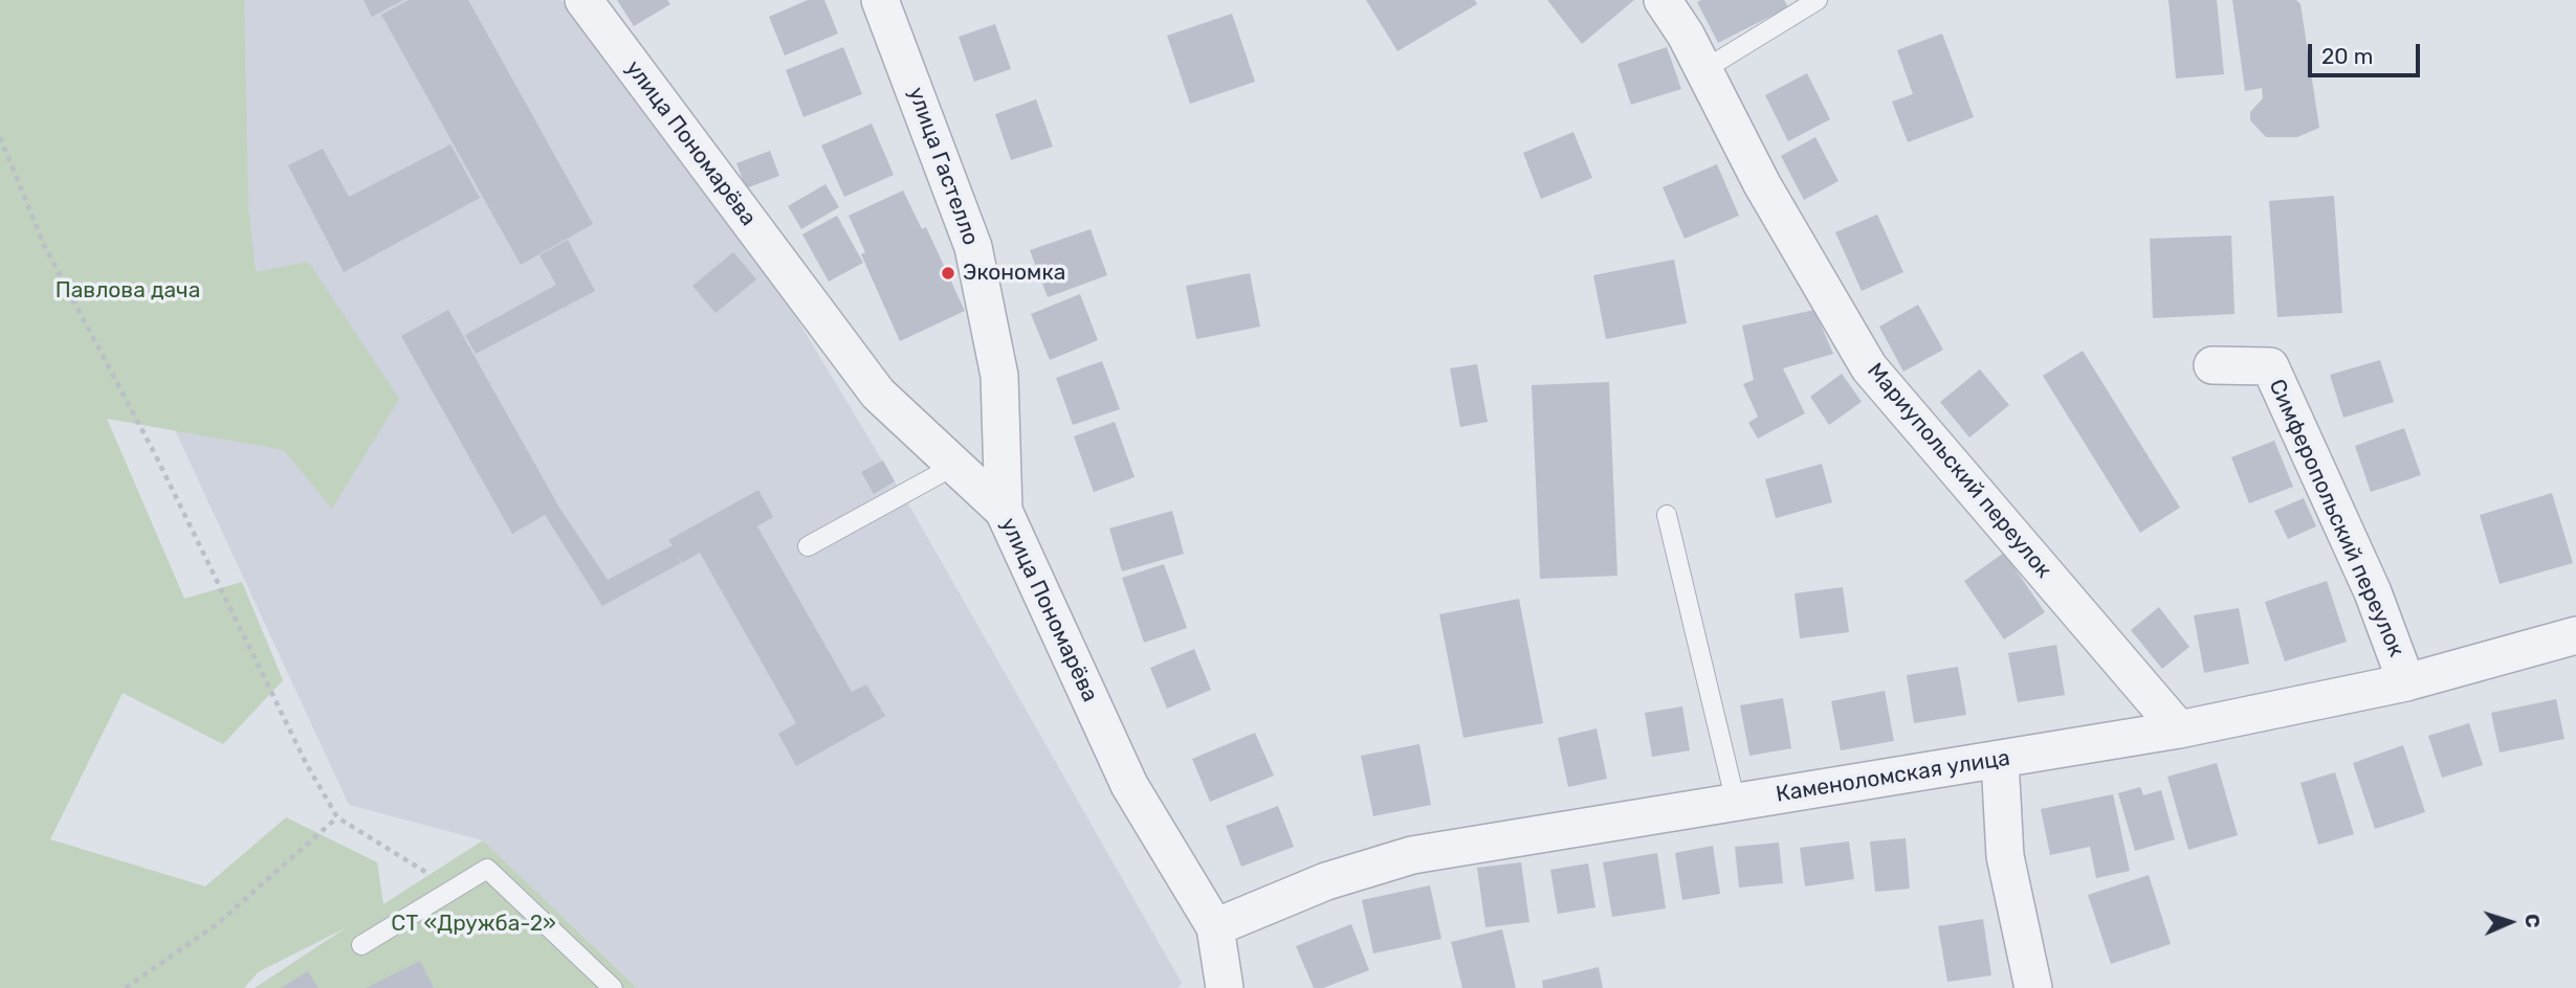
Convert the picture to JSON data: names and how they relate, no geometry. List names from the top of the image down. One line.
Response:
{"streets":{"street":["улица Пономарёва","улица Гастелло","Мариупольский переулок","Симферопольский переулок","Каменоломская улица"]},"crossings":[["улица Пономарёва","улица Гастелло"],["улица Пономарёва","Каменоломская улица"],["Мариупольский переулок","Каменоломская улица"],["Симферопольский переулок","Каменоломская улица"]],"parks":["Павлова дача","СТ «Дружба-2»"],"places":["Экономка"],"scale_bar":"20 m","north":"right"}
